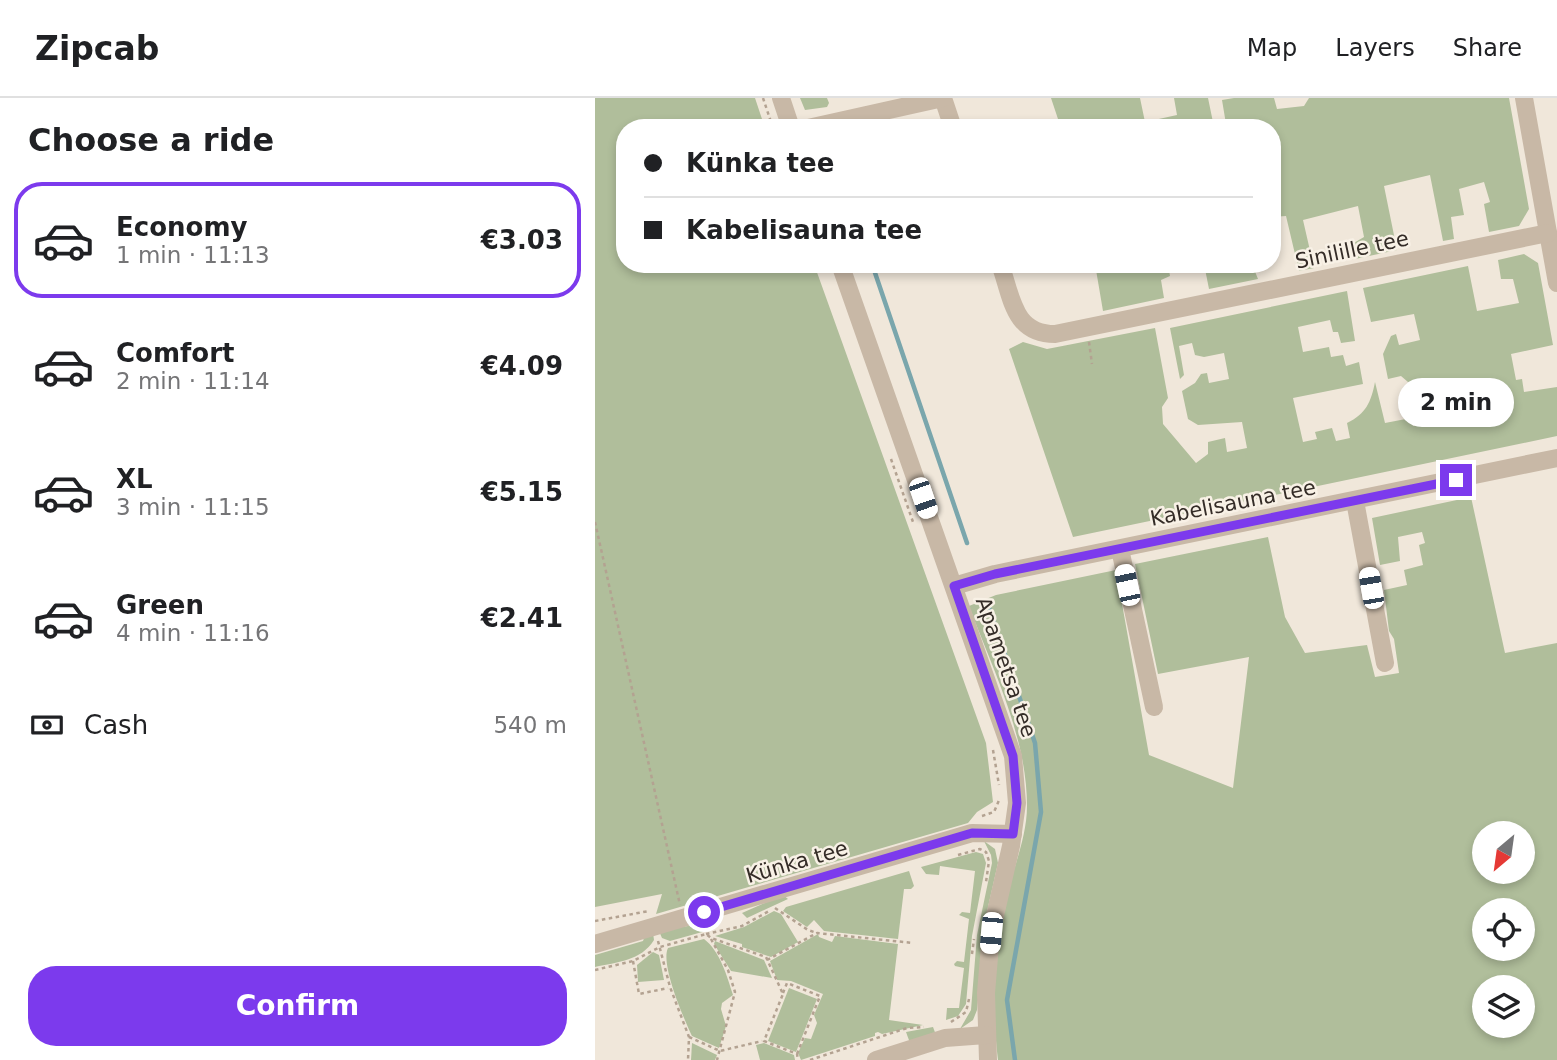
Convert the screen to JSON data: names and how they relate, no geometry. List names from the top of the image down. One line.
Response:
{"streets":{"street":["Sinilille tee","Kabelisauna tee","Apametsa tee","Künka tee"]},"crossings":[["Kabelisauna tee","Apametsa tee"],["Apametsa tee","Künka tee"]],"north":"bottom left","page":{"header":"Zipcab","nav":["Map","Layers","Share"],"heading":"Choose a ride","banner":["Künka tee","Kabelisauna tee"],"list":[{"name":"Economy","note":"1 min · 11:13","value":"€3.03"},{"name":"Comfort","note":"2 min · 11:14","value":"€4.09"},{"name":"XL","note":"3 min · 11:15","value":"€5.15"},{"name":"Green","note":"4 min · 11:16","value":"€2.41"}],"bubble":"2 min","pay":["Cash","540 m"],"buttons":"Confirm"}}
